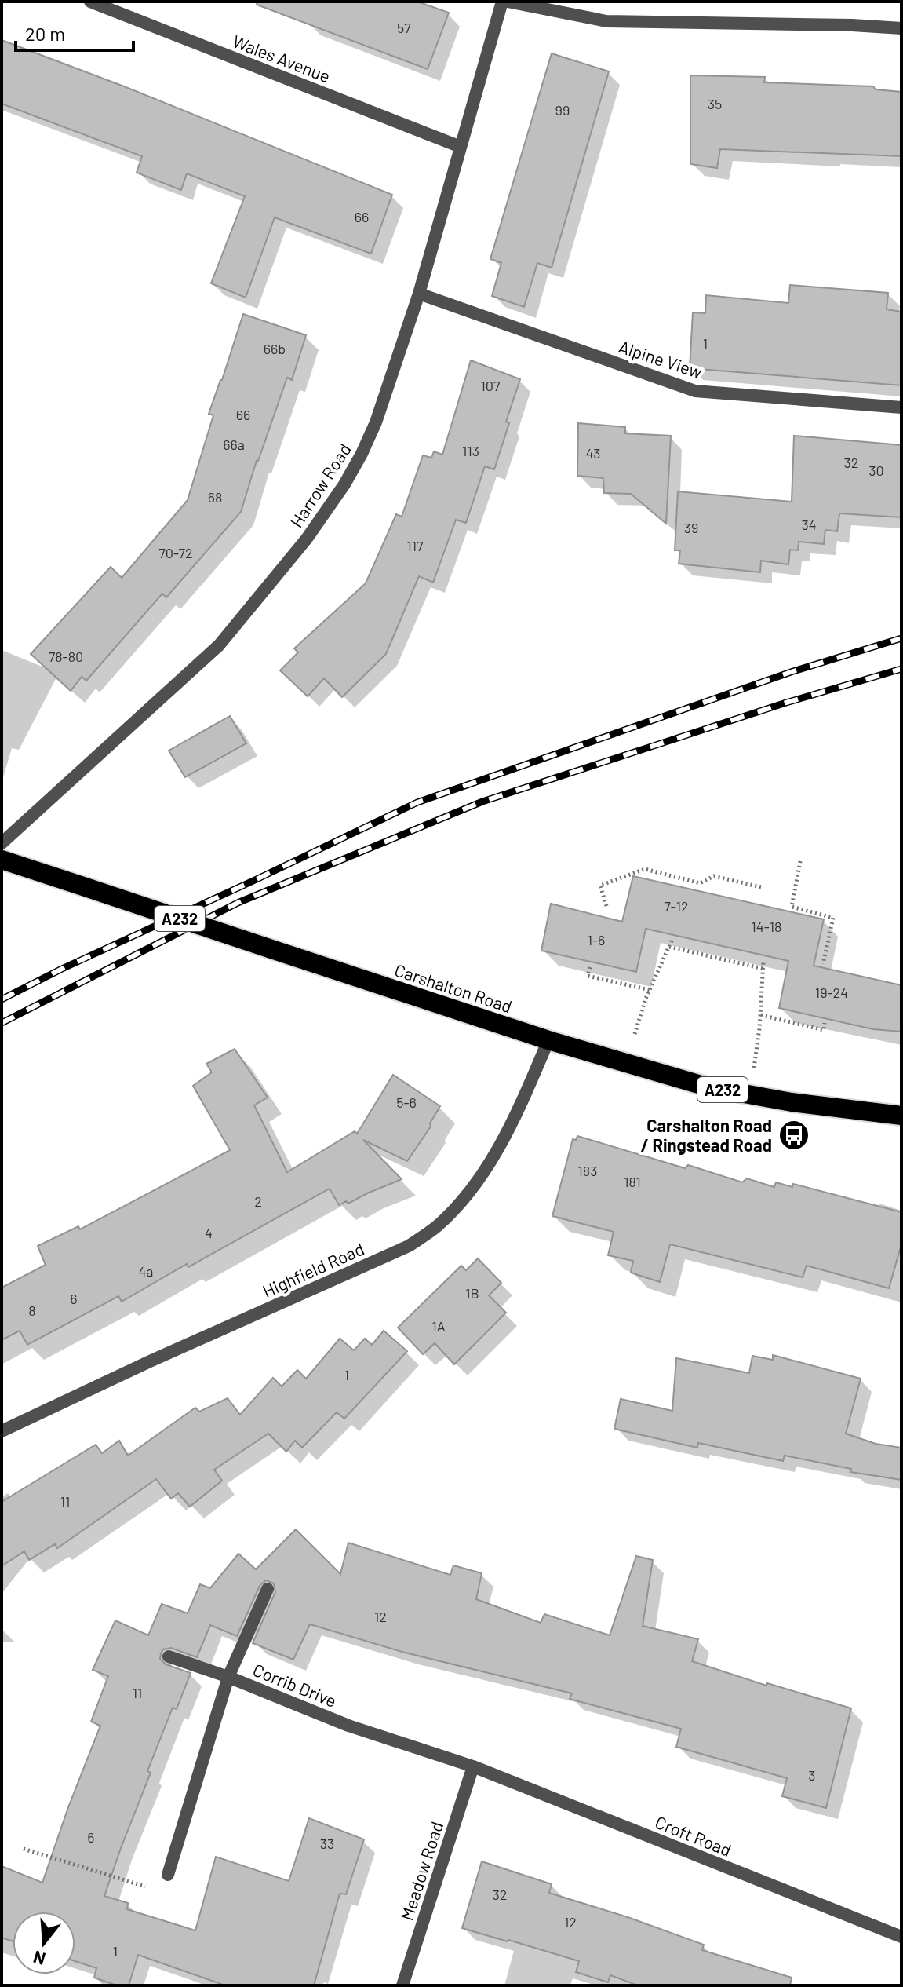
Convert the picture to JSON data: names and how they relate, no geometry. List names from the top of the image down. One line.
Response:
{"streets":{"highway":["A232","Carshalton Road"],"street":["Wales Avenue","Alpine View","Harrow Road","Highfield Road","Corrib Drive","Croft Road","Meadow Road"]},"crossings":[["Wales Avenue","Harrow Road"],["Alpine View","Harrow Road"],["Carshalton Road","Highfield Road"],["Corrib Drive","Croft Road"],["Corrib Drive","Meadow Road"],["Croft Road","Meadow Road"]],"places":{"bus stop":["Carshalton Road / Ringstead Road"]},"house_numbers":["57","35","99","66","1","66b","107","66","66a","113","43","32","30","68","34","39","117","70-72","78-80","7-12","14-18","1-6","19-24","5-6","183","181","2","4","4a","1B","6","8","1A","1","11","12","11","3","6","33","32","12","1"],"scale_bar":"20 m","north":"bottom"}
